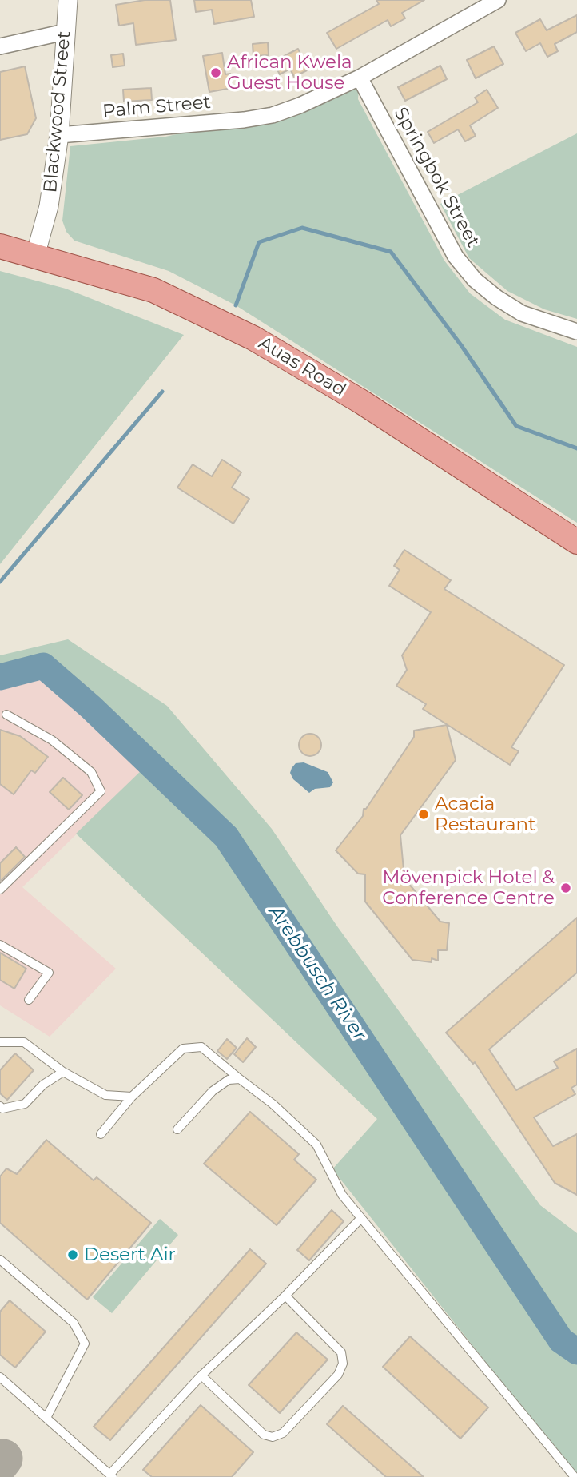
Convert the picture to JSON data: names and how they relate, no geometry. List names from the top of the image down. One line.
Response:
{"streets":{"main road":["Auas Road"],"street":["Palm Street","Blackwood Street","Springbok Street"]},"crossings":[["Palm Street","Blackwood Street"],["Palm Street","Springbok Street"],["Blackwood Street","Auas Road"]],"water":["Arebbusch River"],"places":["African Kwela Guest House","Acacia Restaurant","Mövenpick Hotel & Conference Centre","Desert Air"]}
